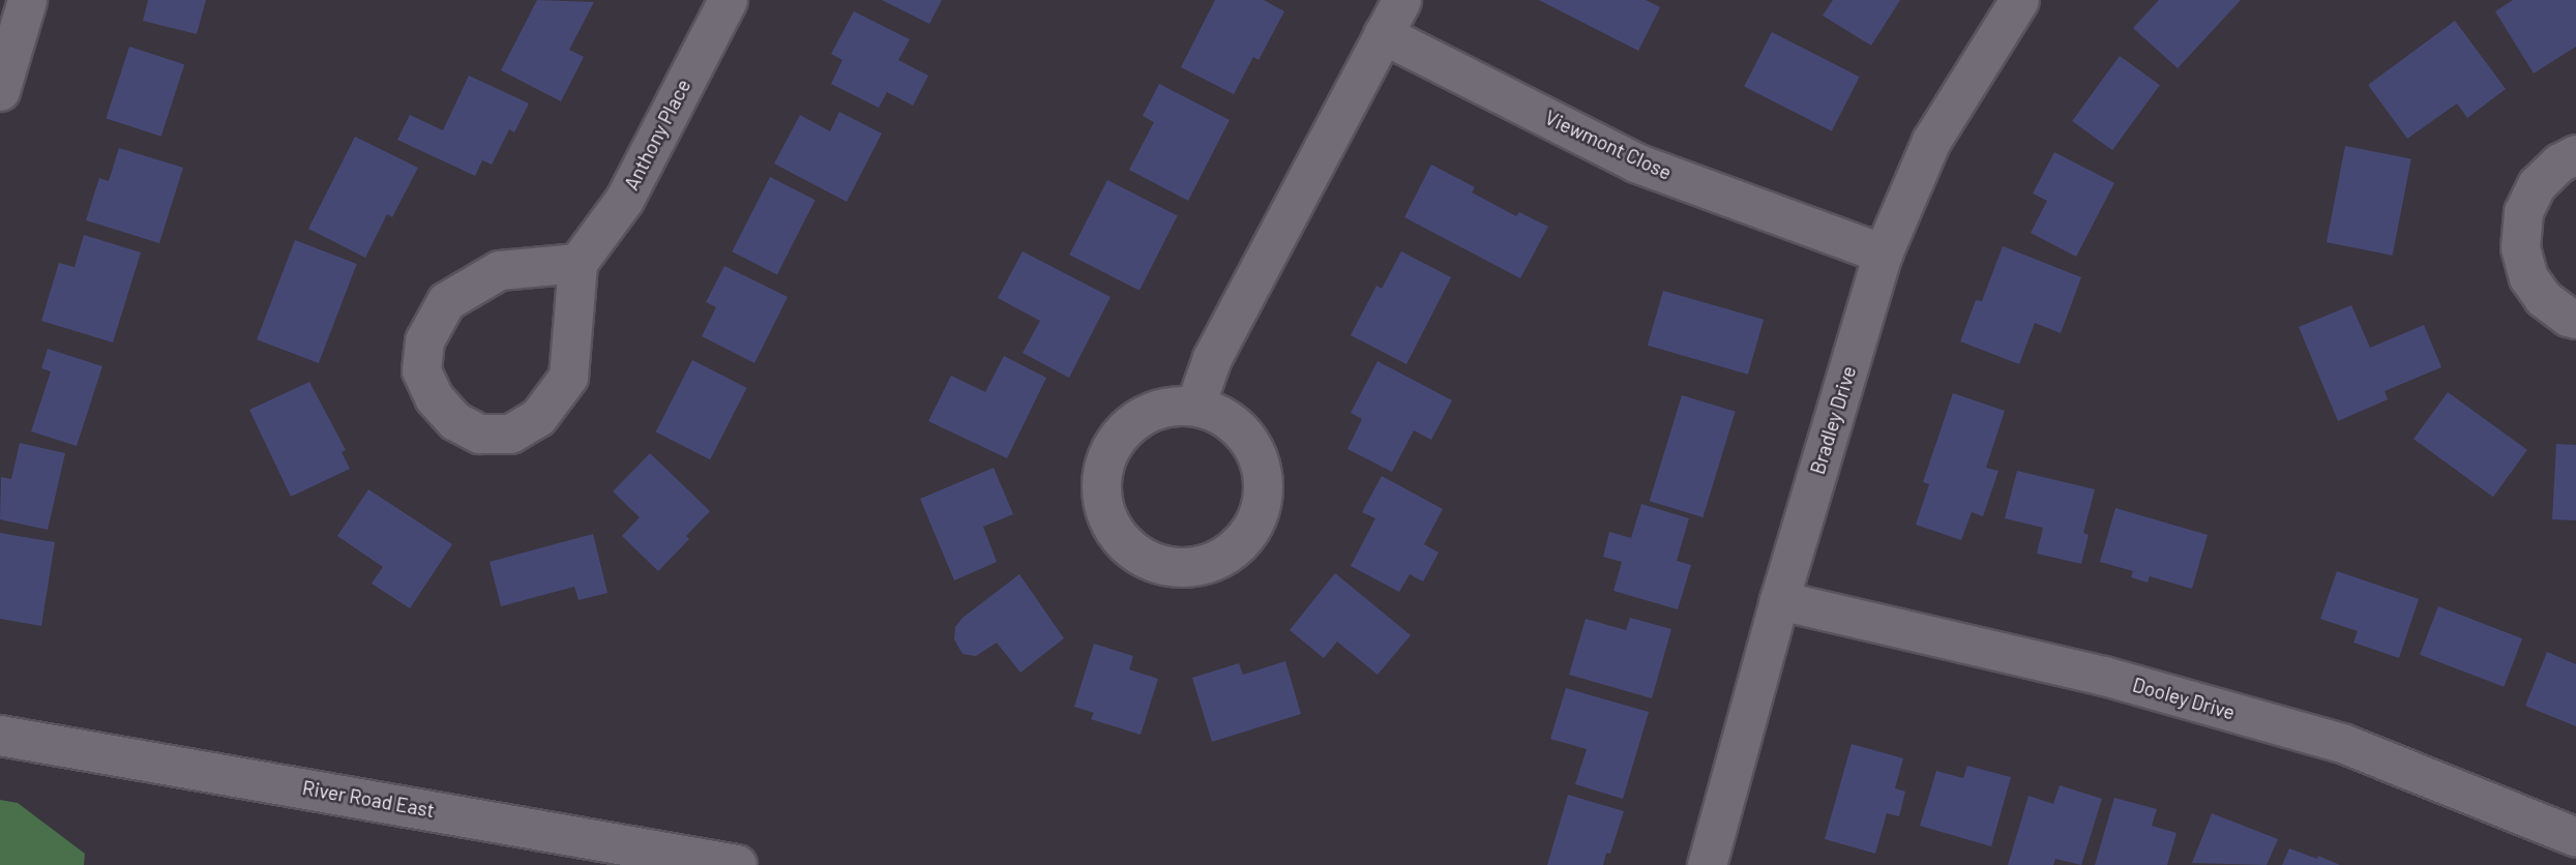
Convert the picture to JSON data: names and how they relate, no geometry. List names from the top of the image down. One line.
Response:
{"streets":{"street":["Anthony Place","Viewmont Close","Bradley Drive","Dooley Drive","River Road East"]},"crossings":[["Viewmont Close","Bradley Drive"],["Bradley Drive","Dooley Drive"]]}
